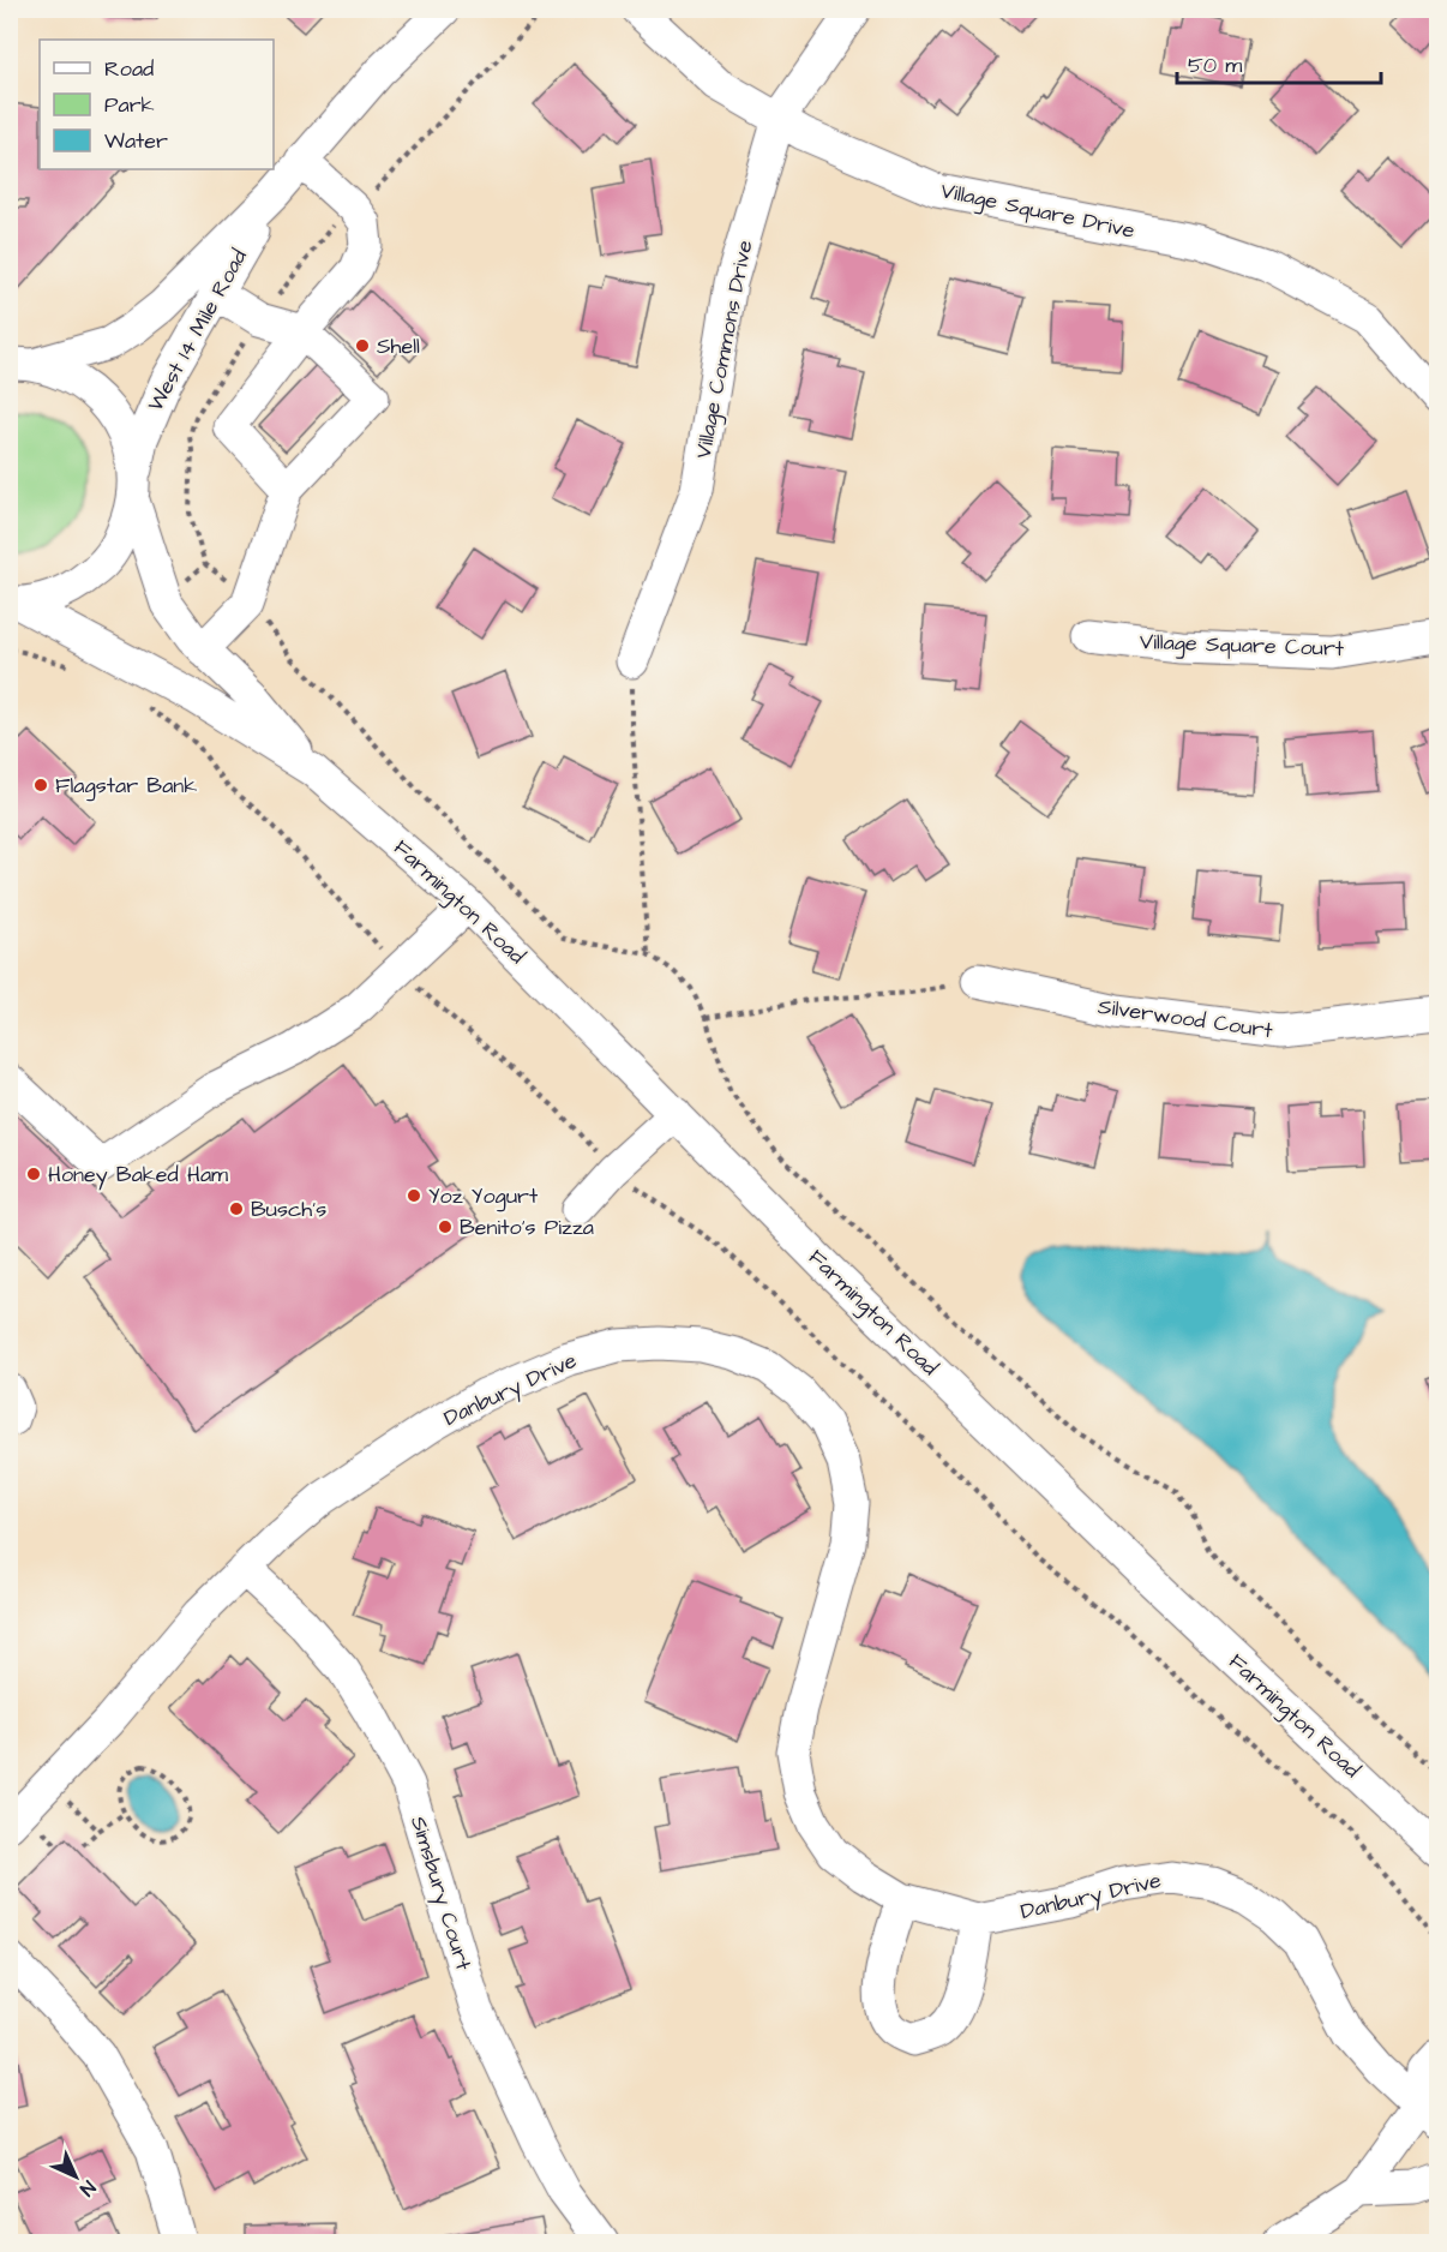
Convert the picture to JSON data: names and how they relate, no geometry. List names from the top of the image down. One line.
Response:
{"streets":{"street":["Village Square Drive","West 14 Mile Road","Village Commons Drive","Village Square Court","Farmington Road","Silverwood Court","Danbury Drive","Simsbury Court"]},"crossings":[["Village Square Drive","Village Commons Drive"],["West 14 Mile Road","Farmington Road"],["Danbury Drive","Simsbury Court"]],"places":["Shell","Flagstar Bank","Honey Baked Ham","Yoz Yogurt","Busch's","Benito's Pizza"],"legend":["Road","Park","Water"],"scale_bar":"50 m","north":"bottom right"}
